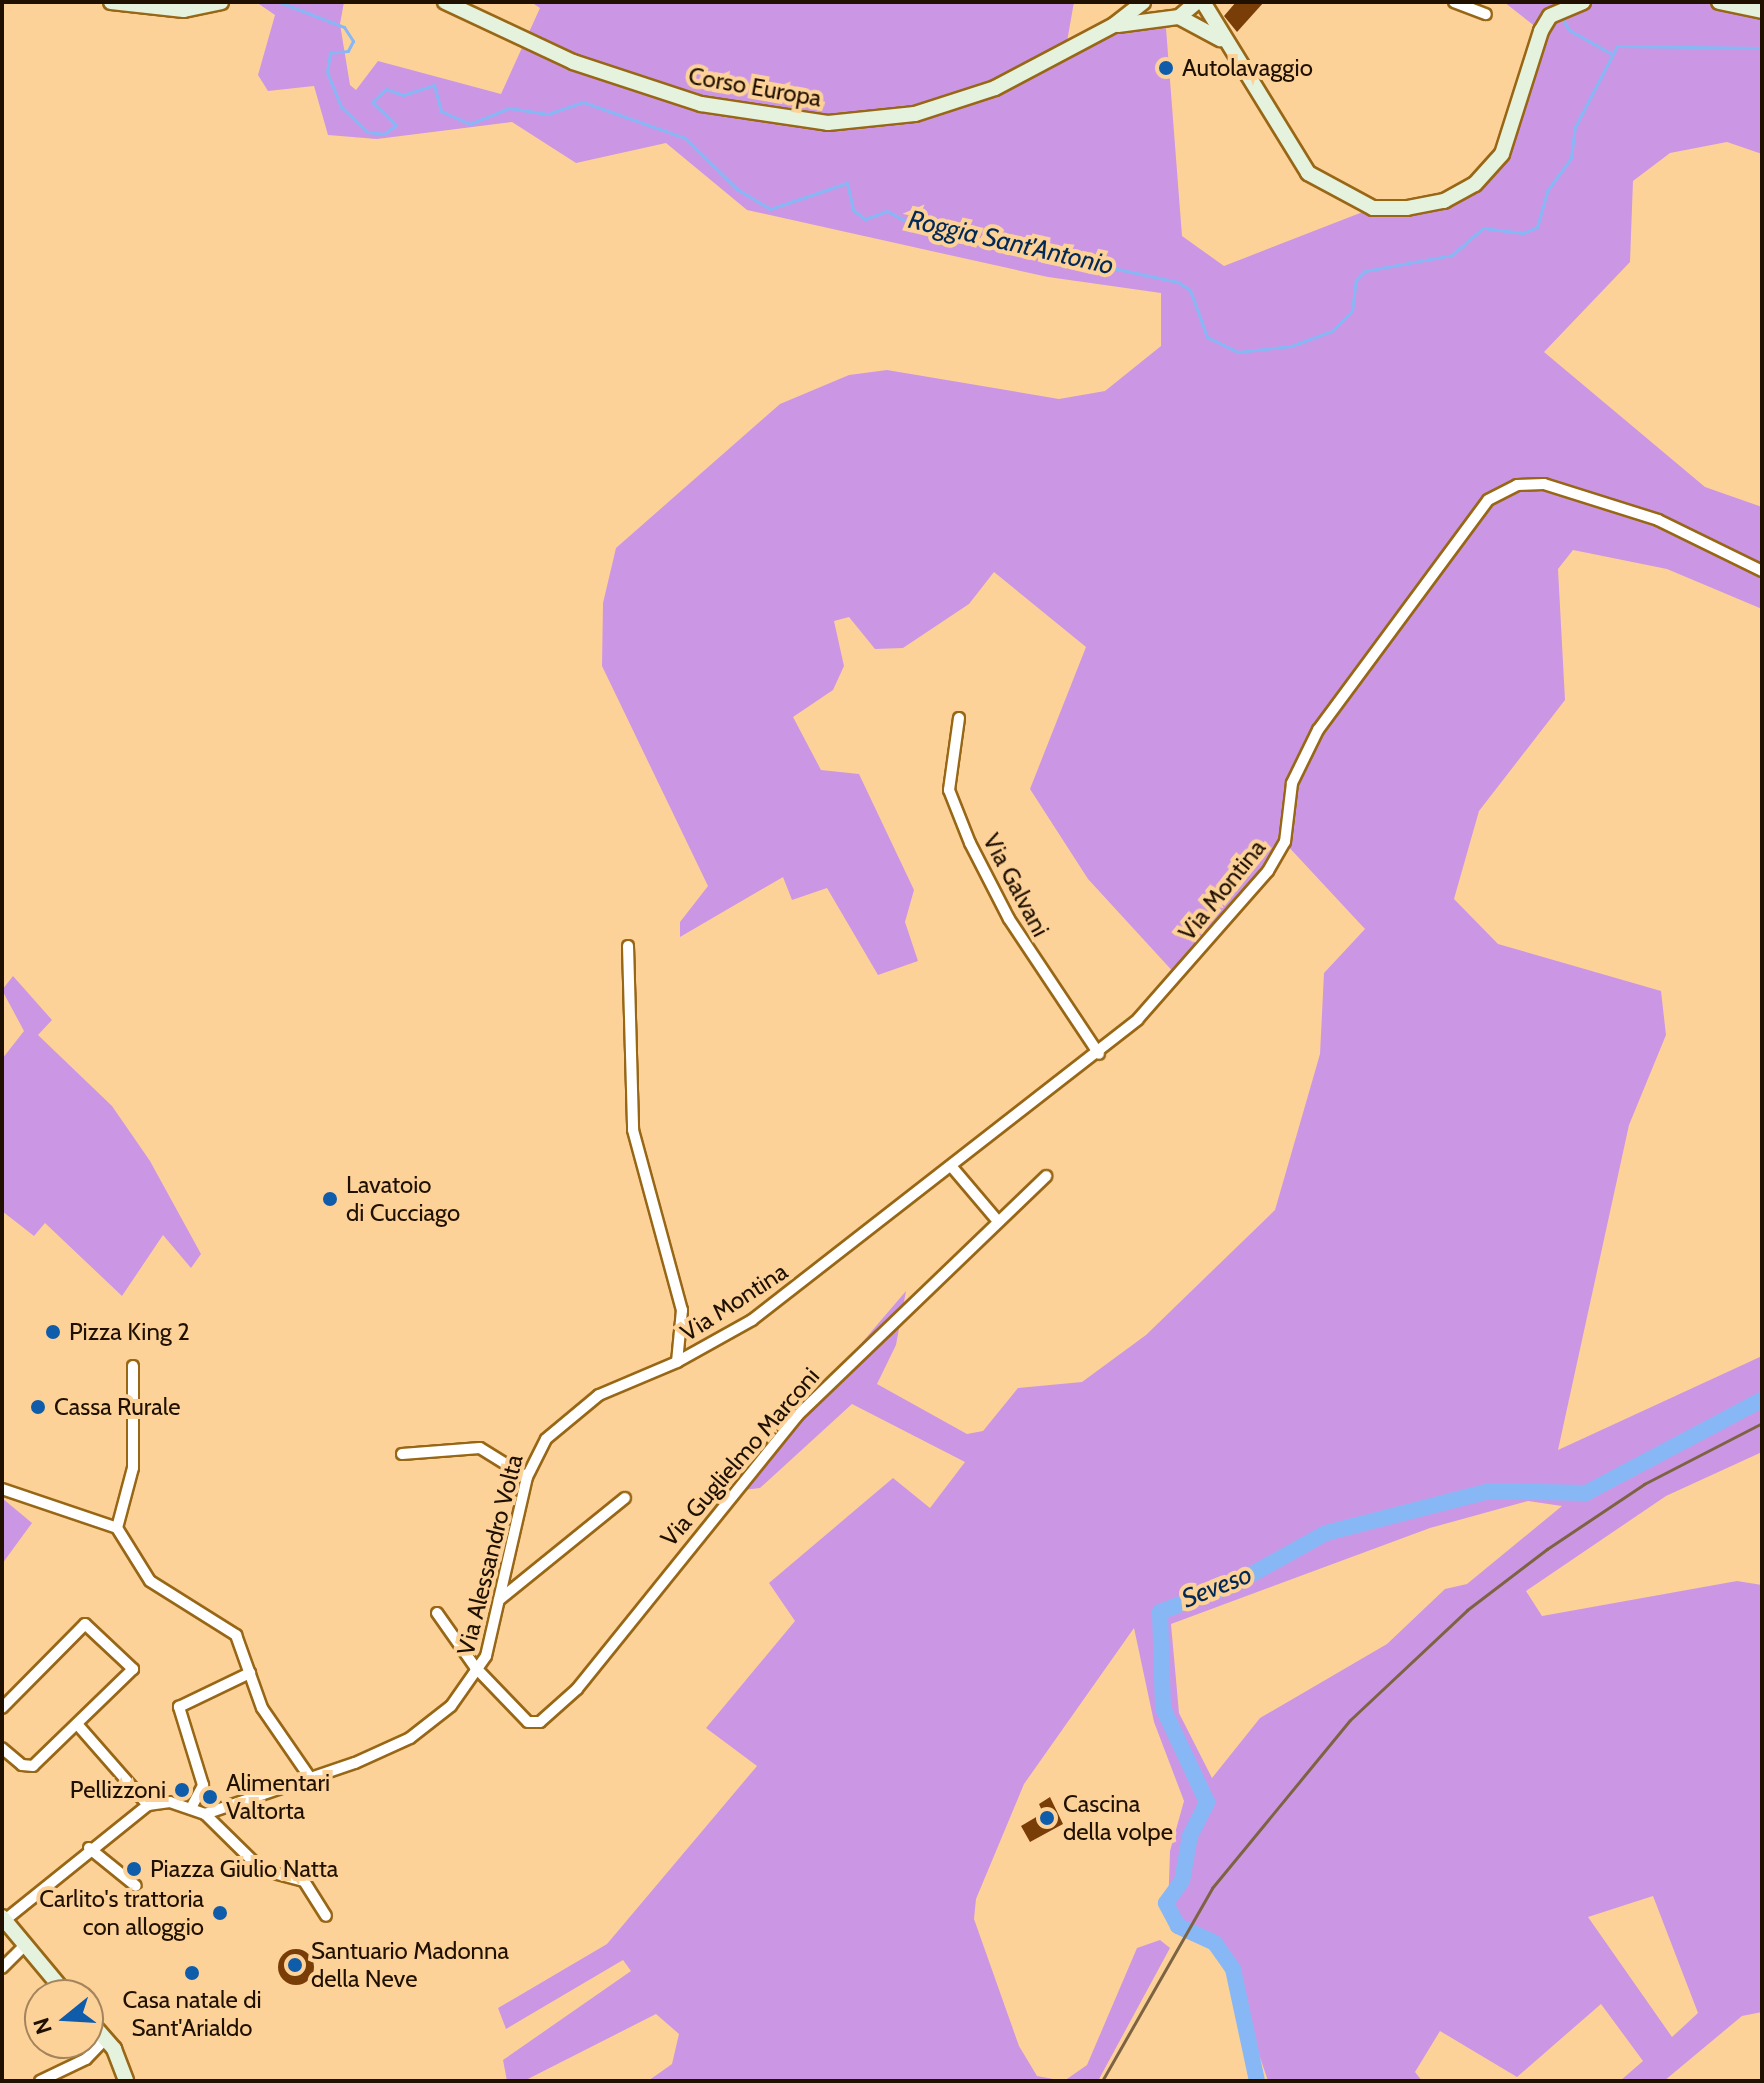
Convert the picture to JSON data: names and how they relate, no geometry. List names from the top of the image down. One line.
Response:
{"streets":{"main road":["Corso Europa"],"street":["Via Galvani","Via Montina","Via Guglielmo Marconi","Via Alessandro Volta"]},"crossings":[["Via Galvani","Via Montina"],["Via Montina","Via Alessandro Volta"],["Via Guglielmo Marconi","Via Alessandro Volta"]],"water":["Roggia Sant'Antonio","Seveso"],"places":["Autolavaggio","Lavatoio di Cucciago","Pizza King 2","Cassa Rurale","Pellizzoni","Alimentari Valtorta","Cascina della volpe","Piazza Giulio Natta","Carlito's trattoria con alloggio","Santuario Madonna della Neve","Casa natale di Sant'Arialdo"],"north":"left"}
